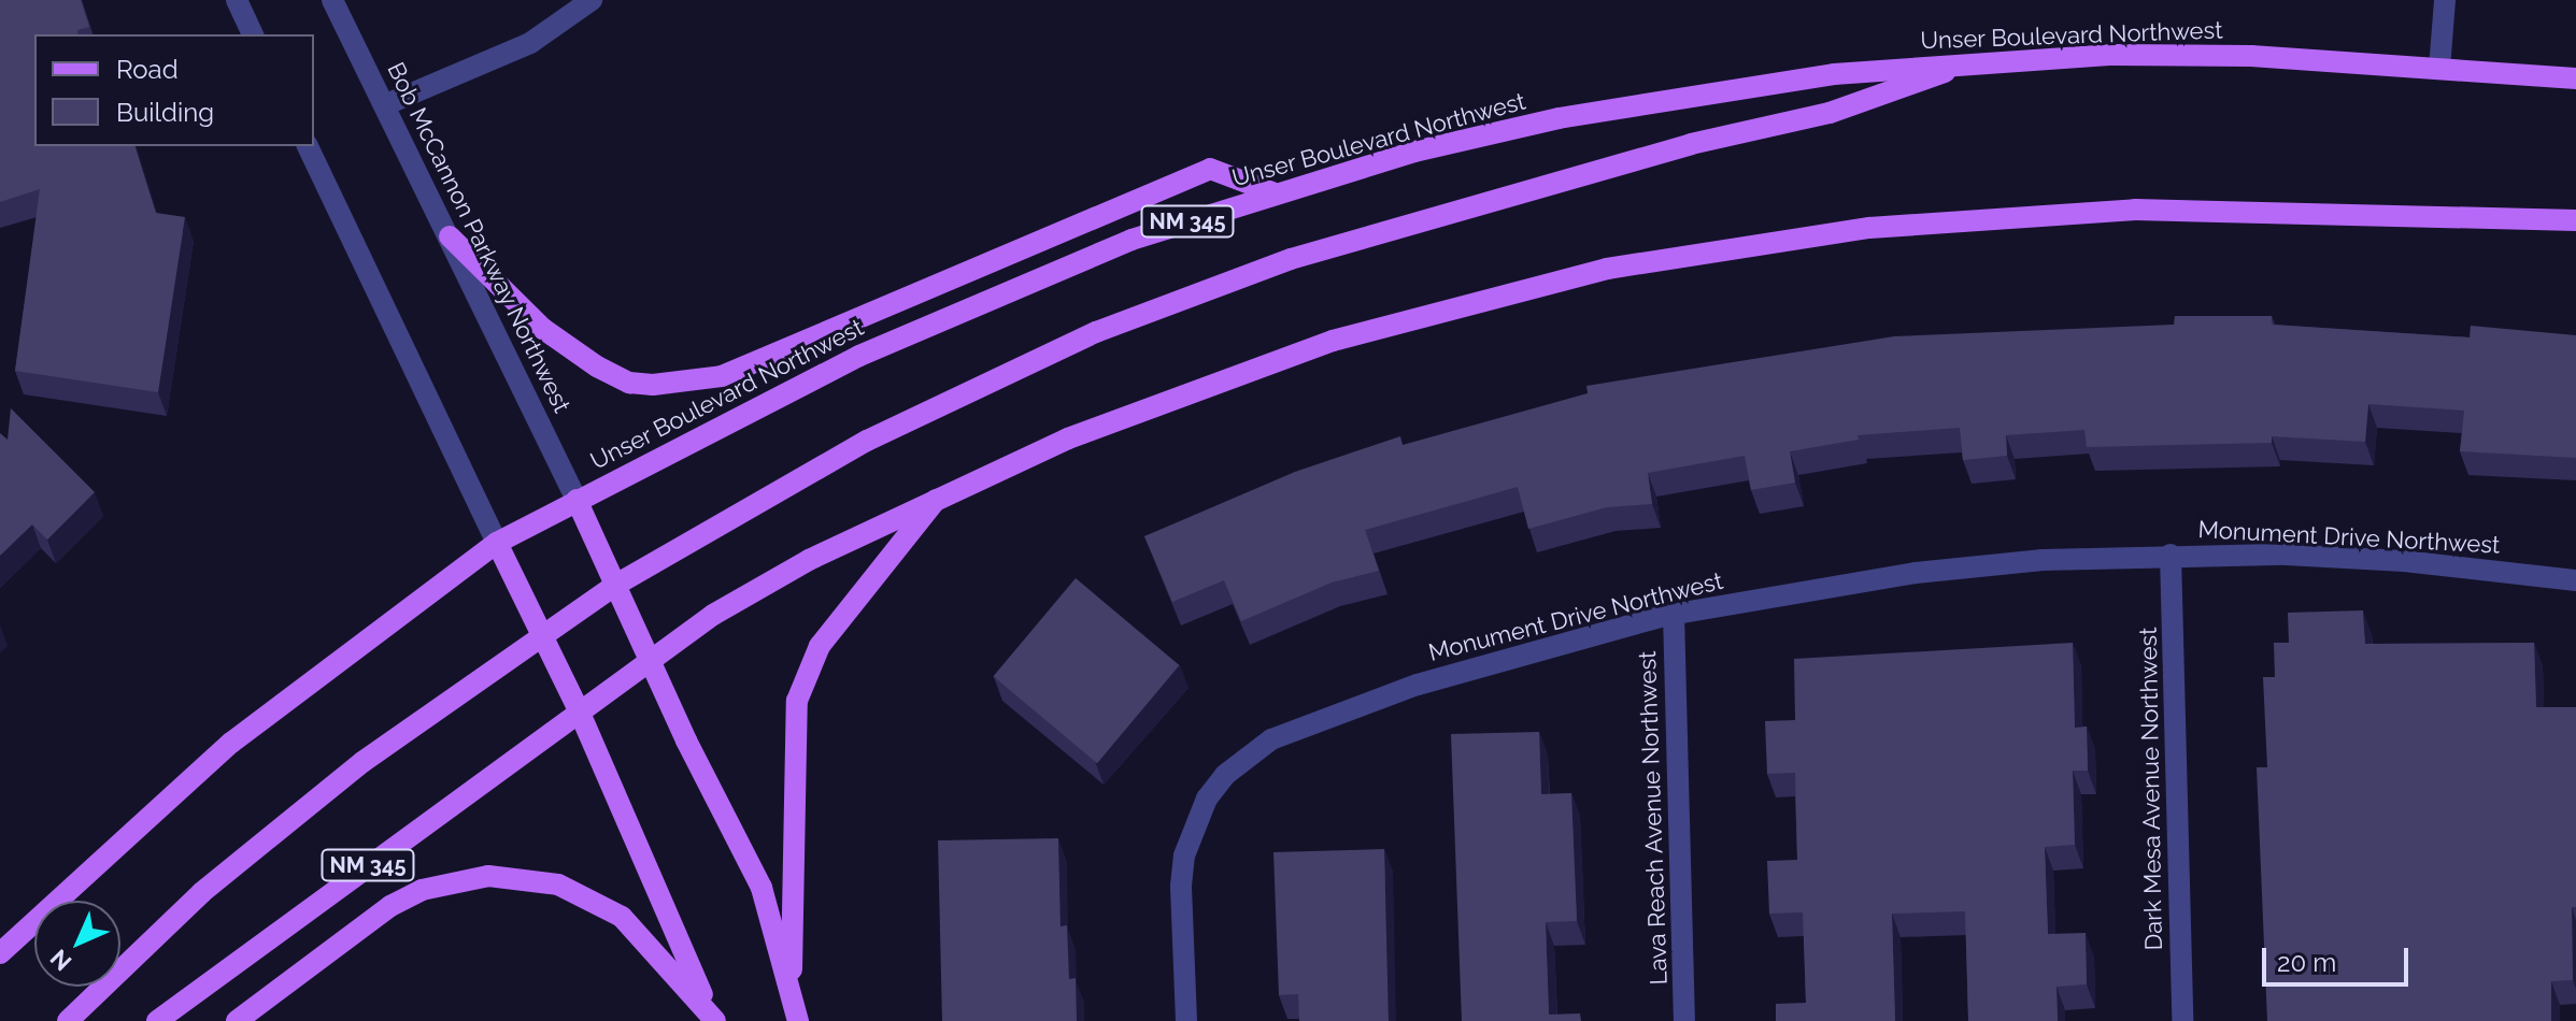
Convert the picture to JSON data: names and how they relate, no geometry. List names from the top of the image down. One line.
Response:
{"streets":{"main road":["Unser Boulevard Northwest","NM 345"],"street":["Bob McCannon Parkway Northwest","Monument Drive Northwest","Dark Mesa Avenue Northwest","Lava Reach Avenue Northwest"]},"crossings":[["Unser Boulevard Northwest","Bob McCannon Parkway Northwest"],["Monument Drive Northwest","Dark Mesa Avenue Northwest"],["Monument Drive Northwest","Lava Reach Avenue Northwest"]],"legend":["Road","Building"],"scale_bar":"20 m","north":"bottom left"}
